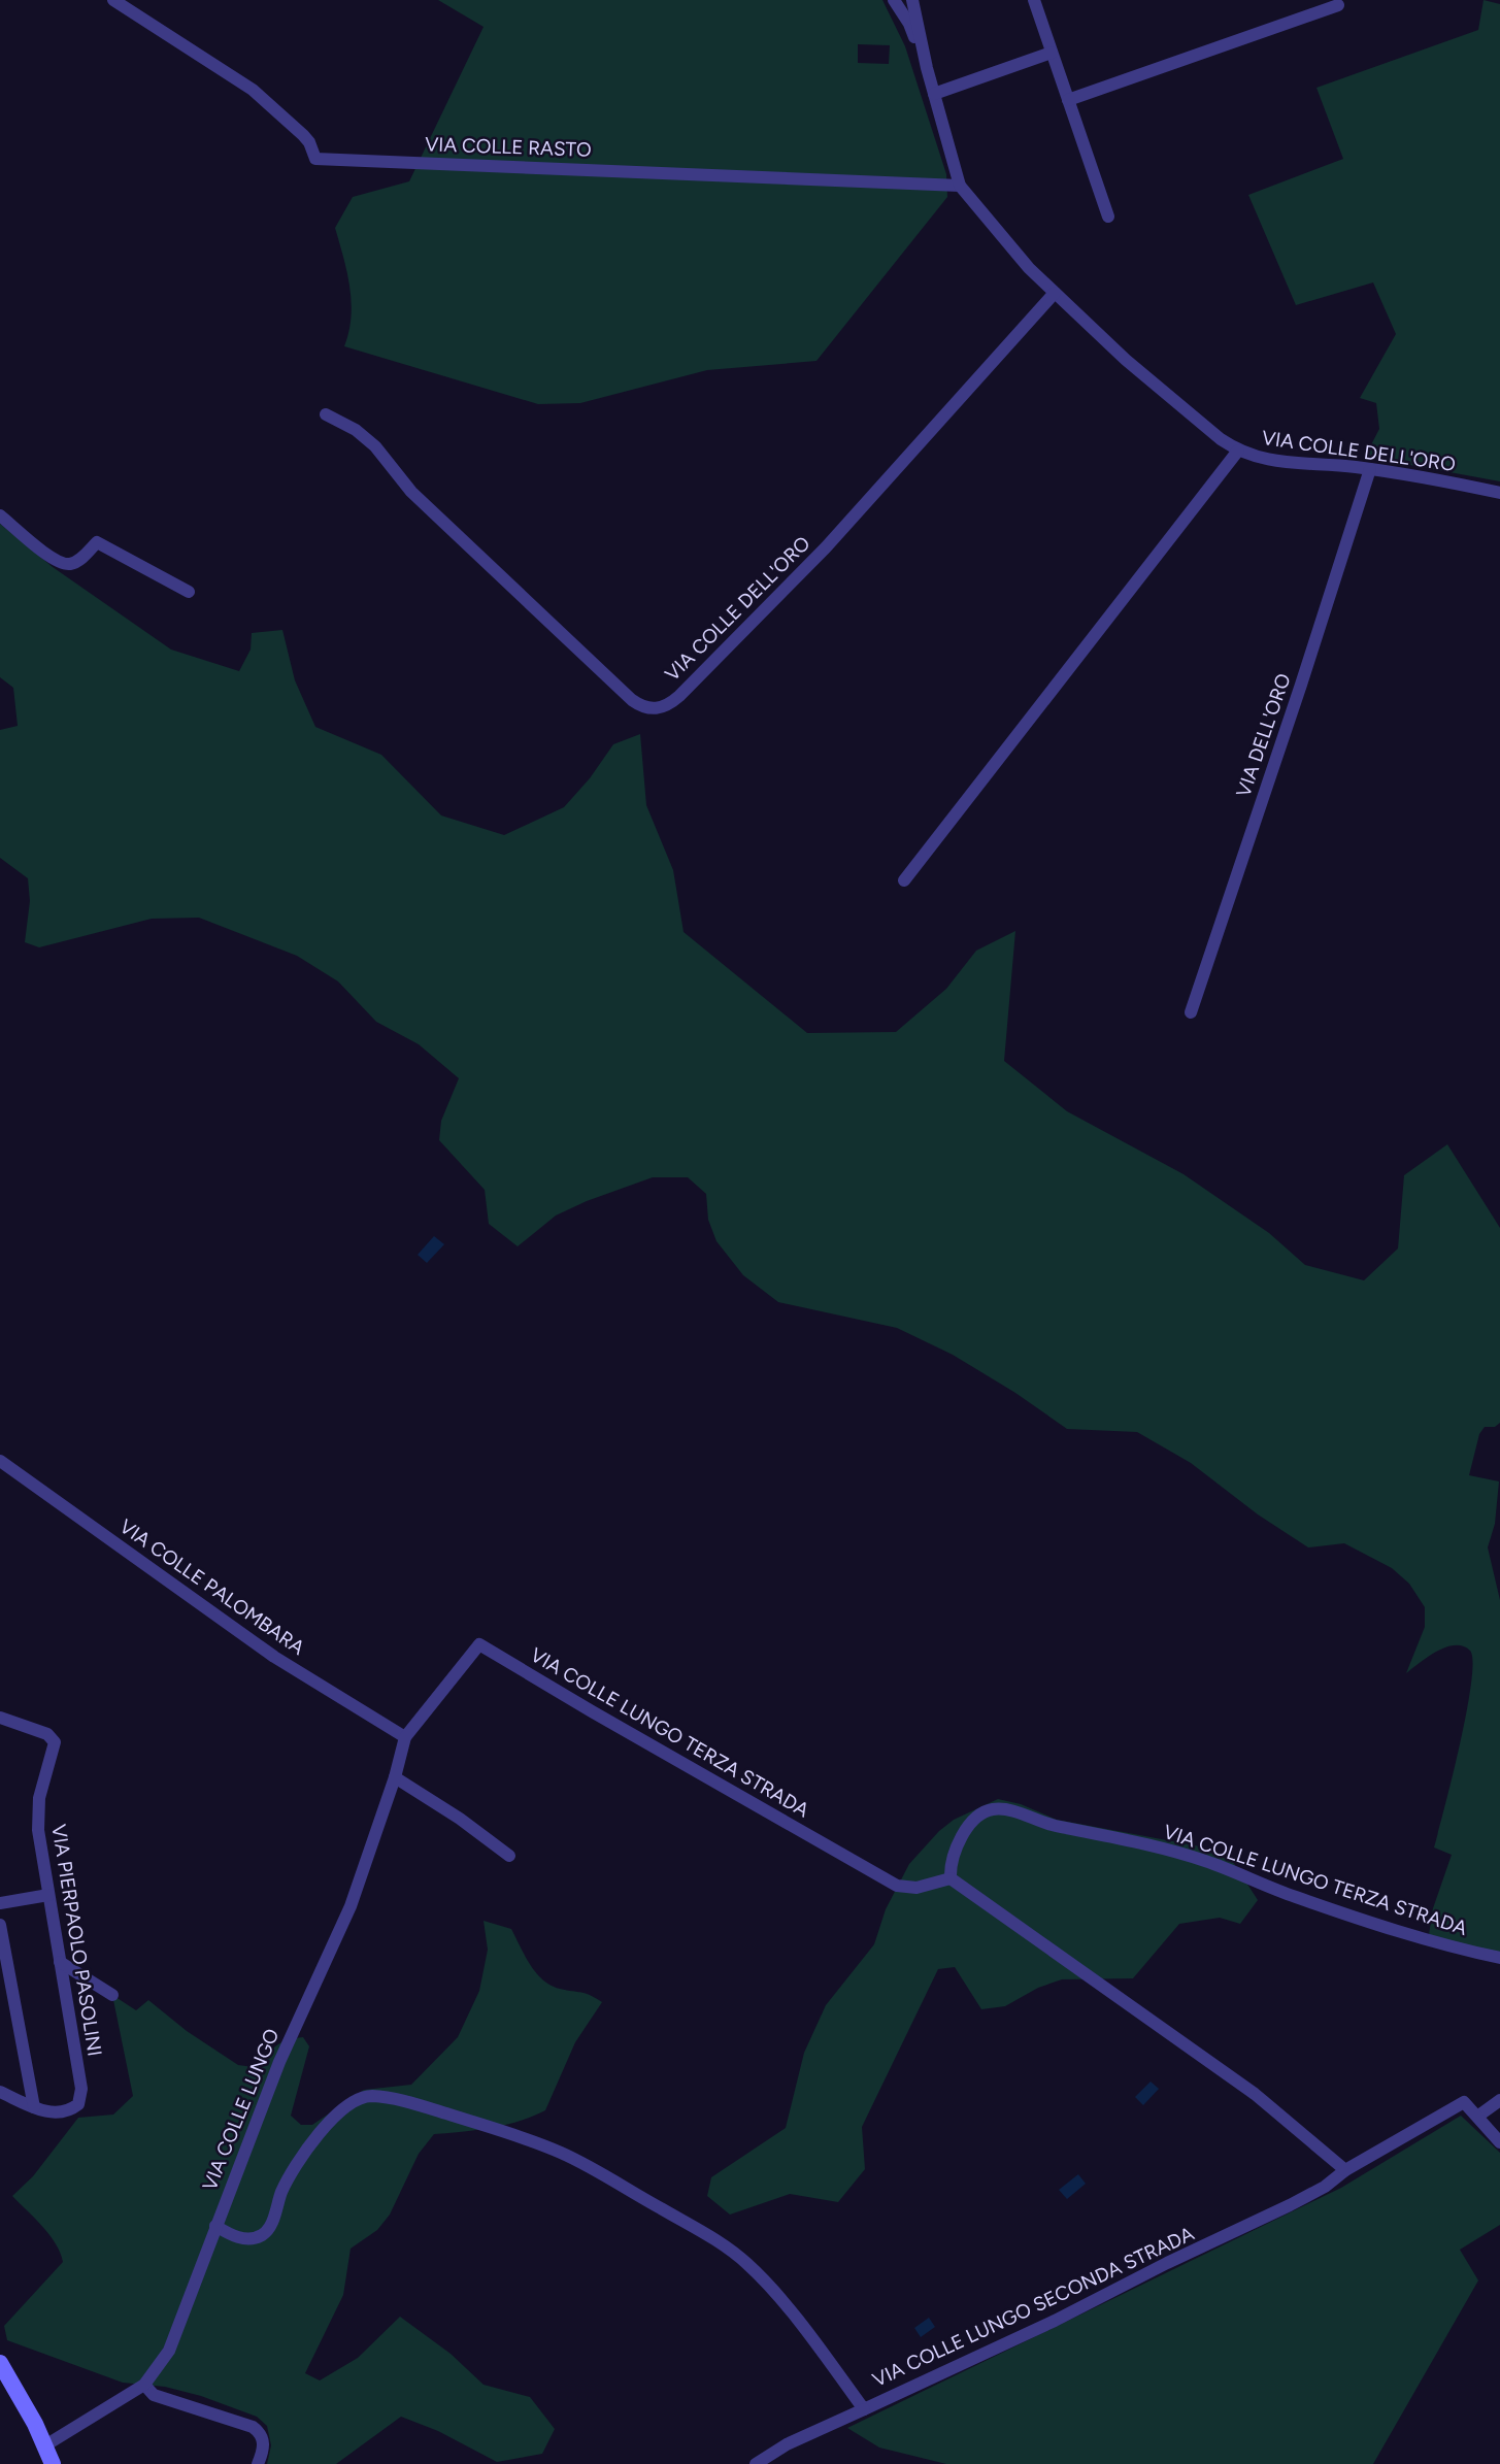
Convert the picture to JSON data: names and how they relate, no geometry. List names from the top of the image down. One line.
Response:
{"streets":{"street":["VIA COLLE RASTO","VIA COLLE DELL'ORO","VIA DELL'ORO","VIA COLLE PALOMBARA","VIA COLLE LUNGO TERZA STRADA","VIA PIERPAOLO PASOLINI","VIA COLLE LUNGO","VIA COLLE LUNGO SECONDA STRADA"]},"crossings":[["VIA COLLE RASTO","VIA COLLE DELL'ORO"],["VIA COLLE DELL'ORO","VIA DELL'ORO"],["VIA COLLE PALOMBARA","VIA COLLE LUNGO TERZA STRADA"],["VIA COLLE PALOMBARA","VIA COLLE LUNGO"],["VIA COLLE LUNGO TERZA STRADA","VIA COLLE LUNGO"],["VIA COLLE LUNGO","VIA COLLE LUNGO SECONDA STRADA"]]}
